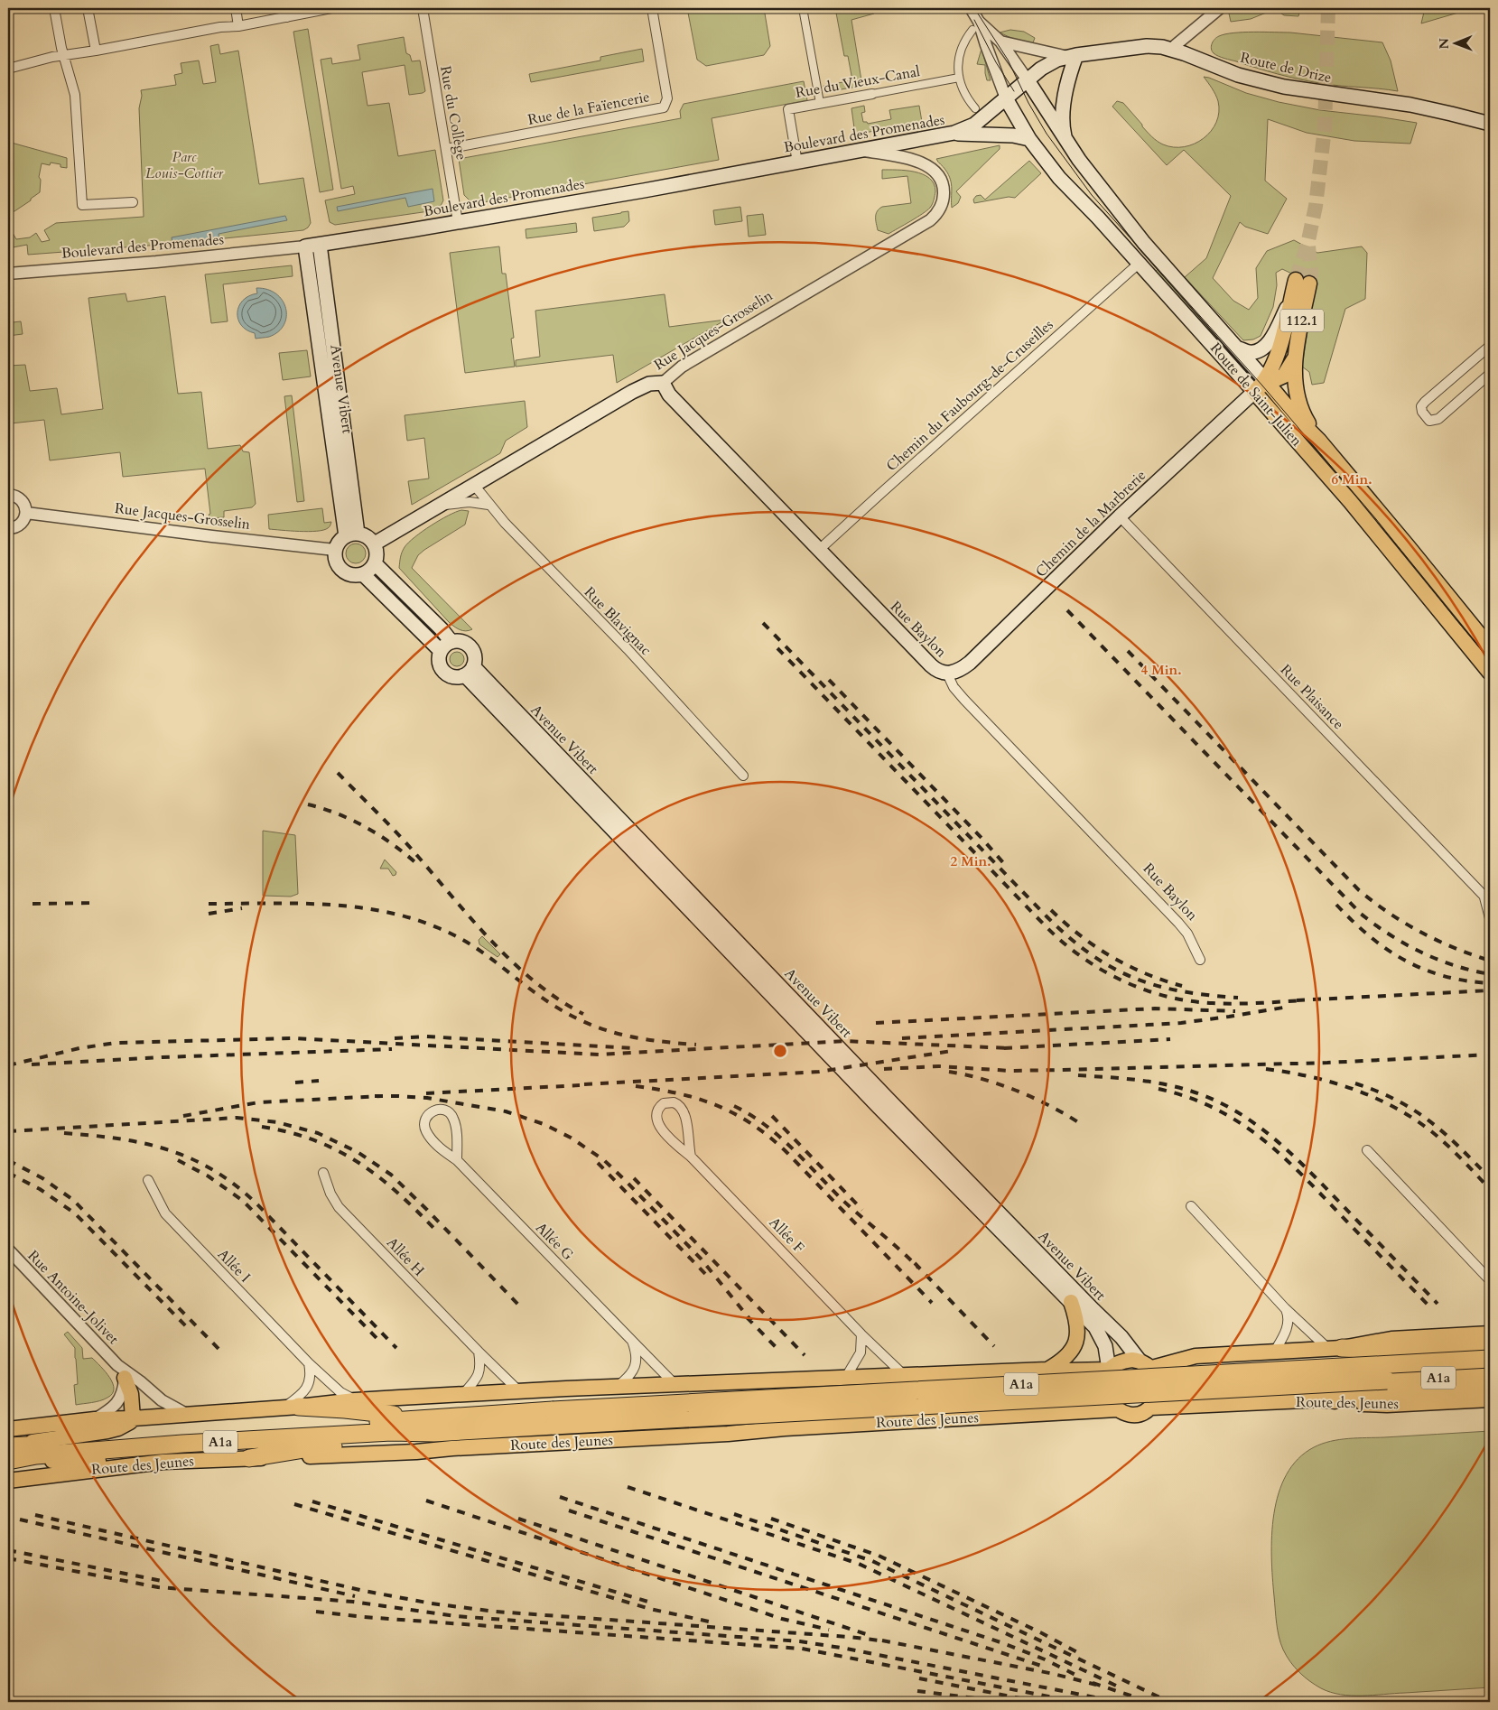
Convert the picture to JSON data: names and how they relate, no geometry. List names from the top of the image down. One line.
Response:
{"streets":{"highway":["A1a"],"main road":["Route de Drize","Boulevard des Promenades","112.1","Rue Jacques-Grosselin","Avenue Vibert","Route de Saint-Julien","Chemin de la Marbrerie","Rue Baylon","Route des Jeunes"],"street":["Rue du Vieux-Canal","Rue de la Faïencerie","Rue du Collège","Chemin du Faubourg-de-Cruseilles","Rue Blavignac","Rue Plaisance","Allée F","Allée G","Allée H","Allée I","Rue Antoine-Jolivet"]},"crossings":[["Route de Drize","Boulevard des Promenades"],["Route de Drize","Route de Saint-Julien"],["Rue du Vieux-Canal","Boulevard des Promenades"],["Rue de la Faïencerie","Rue du Collège"],["Rue du Collège","Boulevard des Promenades"],["Boulevard des Promenades","Rue Jacques-Grosselin"],["Boulevard des Promenades","Avenue Vibert"],["Boulevard des Promenades","Route de Saint-Julien"],["112.1","Route de Saint-Julien"],["112.1","Chemin de la Marbrerie"],["Rue Jacques-Grosselin","Avenue Vibert"],["Rue Jacques-Grosselin","Rue Blavignac"],["Rue Jacques-Grosselin","Rue Baylon"],["Avenue Vibert","Route des Jeunes"],["Route de Saint-Julien","Chemin du Faubourg-de-Cruseilles"],["Route de Saint-Julien","Chemin de la Marbrerie"],["Chemin du Faubourg-de-Cruseilles","Rue Baylon"],["Chemin de la Marbrerie","Rue Baylon"],["Chemin de la Marbrerie","Rue Plaisance"],["A1a","Route des Jeunes"]],"parks":["Parc Louis-Cottier"],"north":"left","rings":["6 Min.","4 Min.","2 Min."]}
